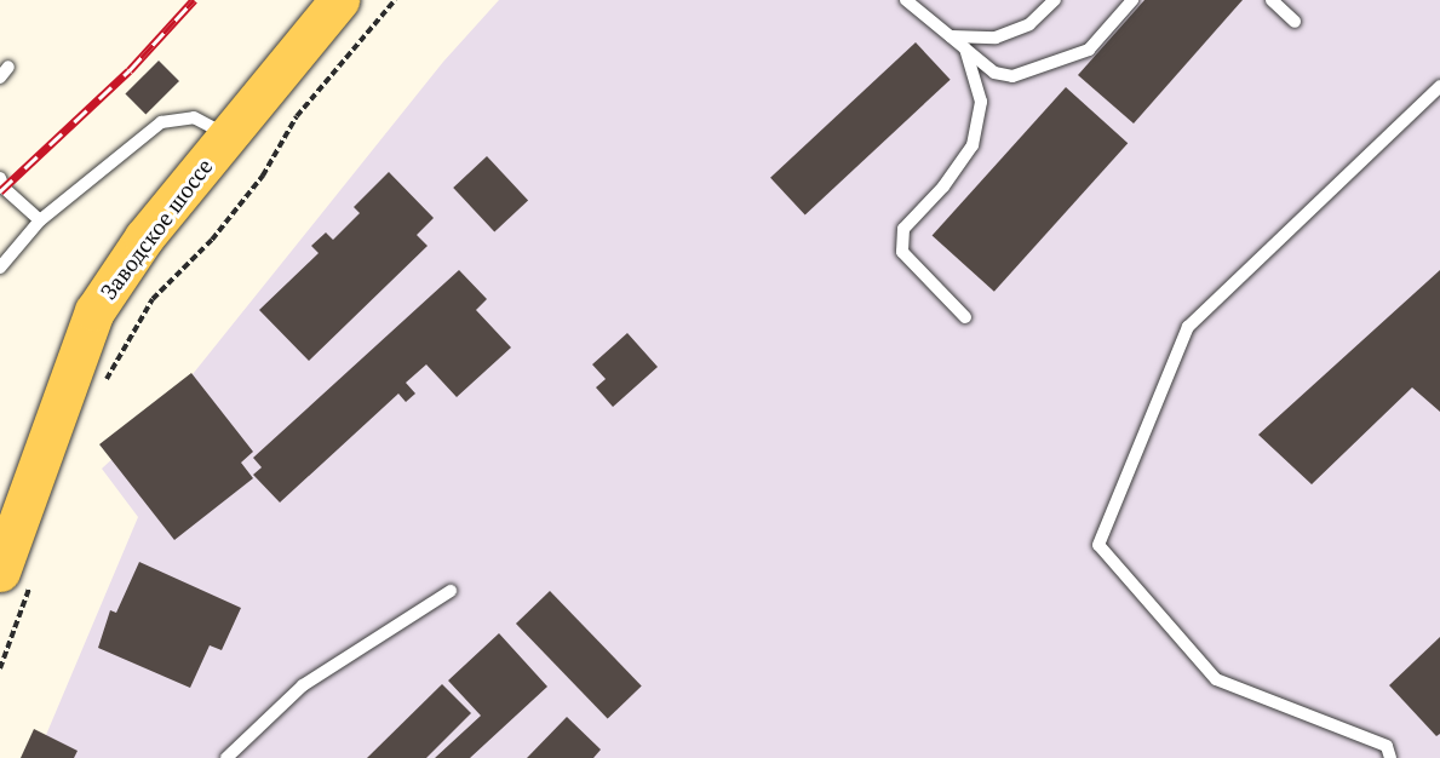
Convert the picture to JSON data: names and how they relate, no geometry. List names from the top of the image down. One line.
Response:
{"streets":{"main road":["Заводское шоссе"]}}
